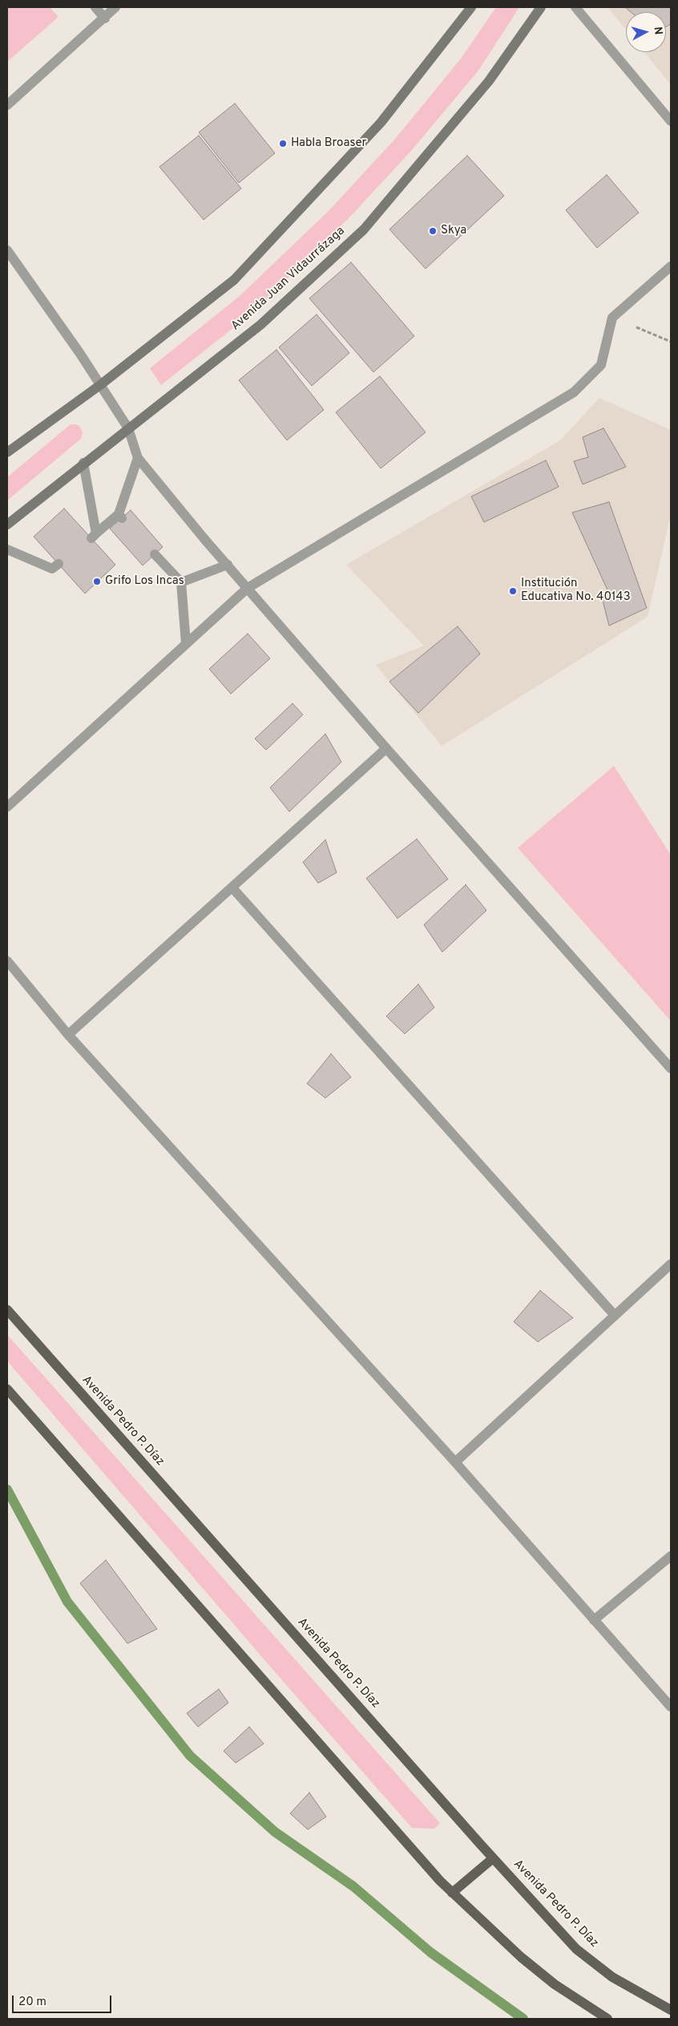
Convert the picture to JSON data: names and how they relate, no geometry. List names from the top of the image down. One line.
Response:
{"streets":{"main road":["Avenida Juan Vidaurrázaga","Avenida Pedro P. Díaz"]},"places":["Habla Broaser","Skya","Grifo Los Incas","Institución Educativa No. 40143"],"scale_bar":"20 m","north":"right"}
